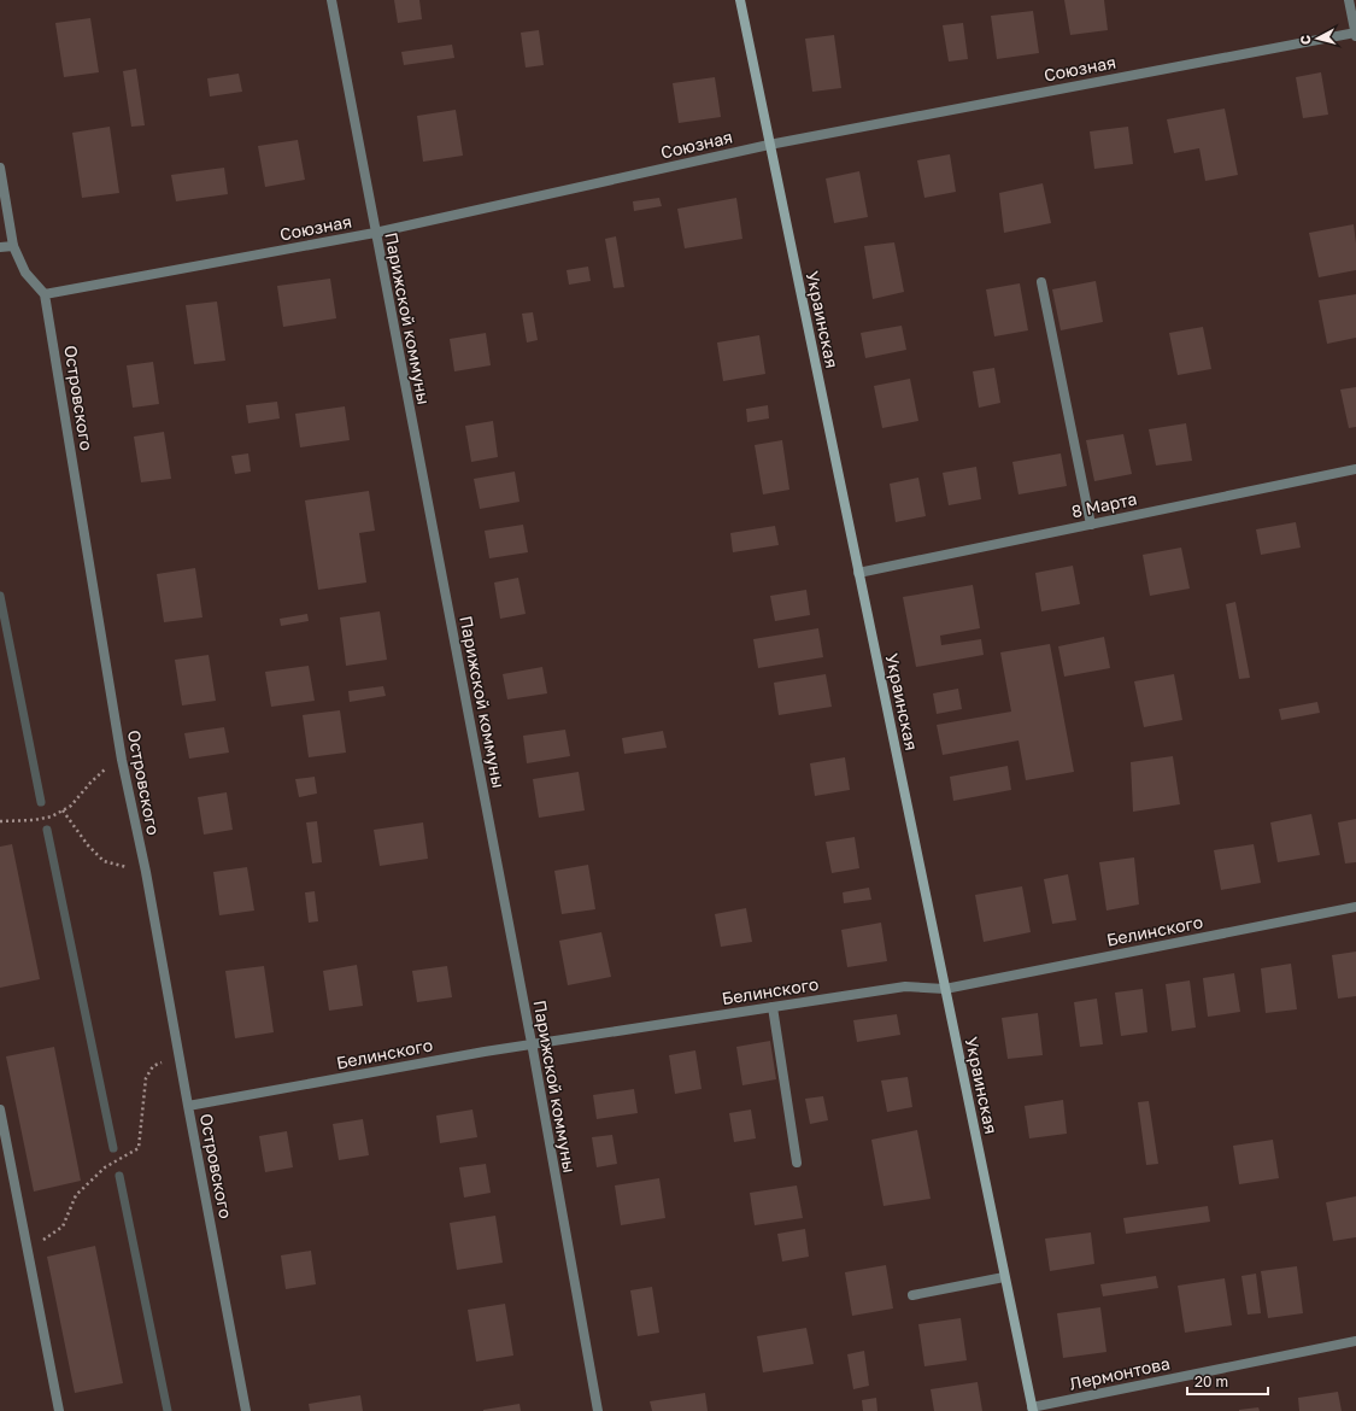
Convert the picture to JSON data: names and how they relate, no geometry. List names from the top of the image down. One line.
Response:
{"streets":{"street":["Союзная","Парижской коммуны","Украинская","Островского","8 Марта","Белинского","Лермонтова"]},"crossings":[["Союзная","Парижской коммуны"],["Союзная","Украинская"],["Союзная","Островского"],["Парижской коммуны","Белинского"],["Украинская","8 Марта"],["Украинская","Белинского"],["Украинская","Лермонтова"],["Островского","Белинского"]],"scale_bar":"20 m","north":"left"}
